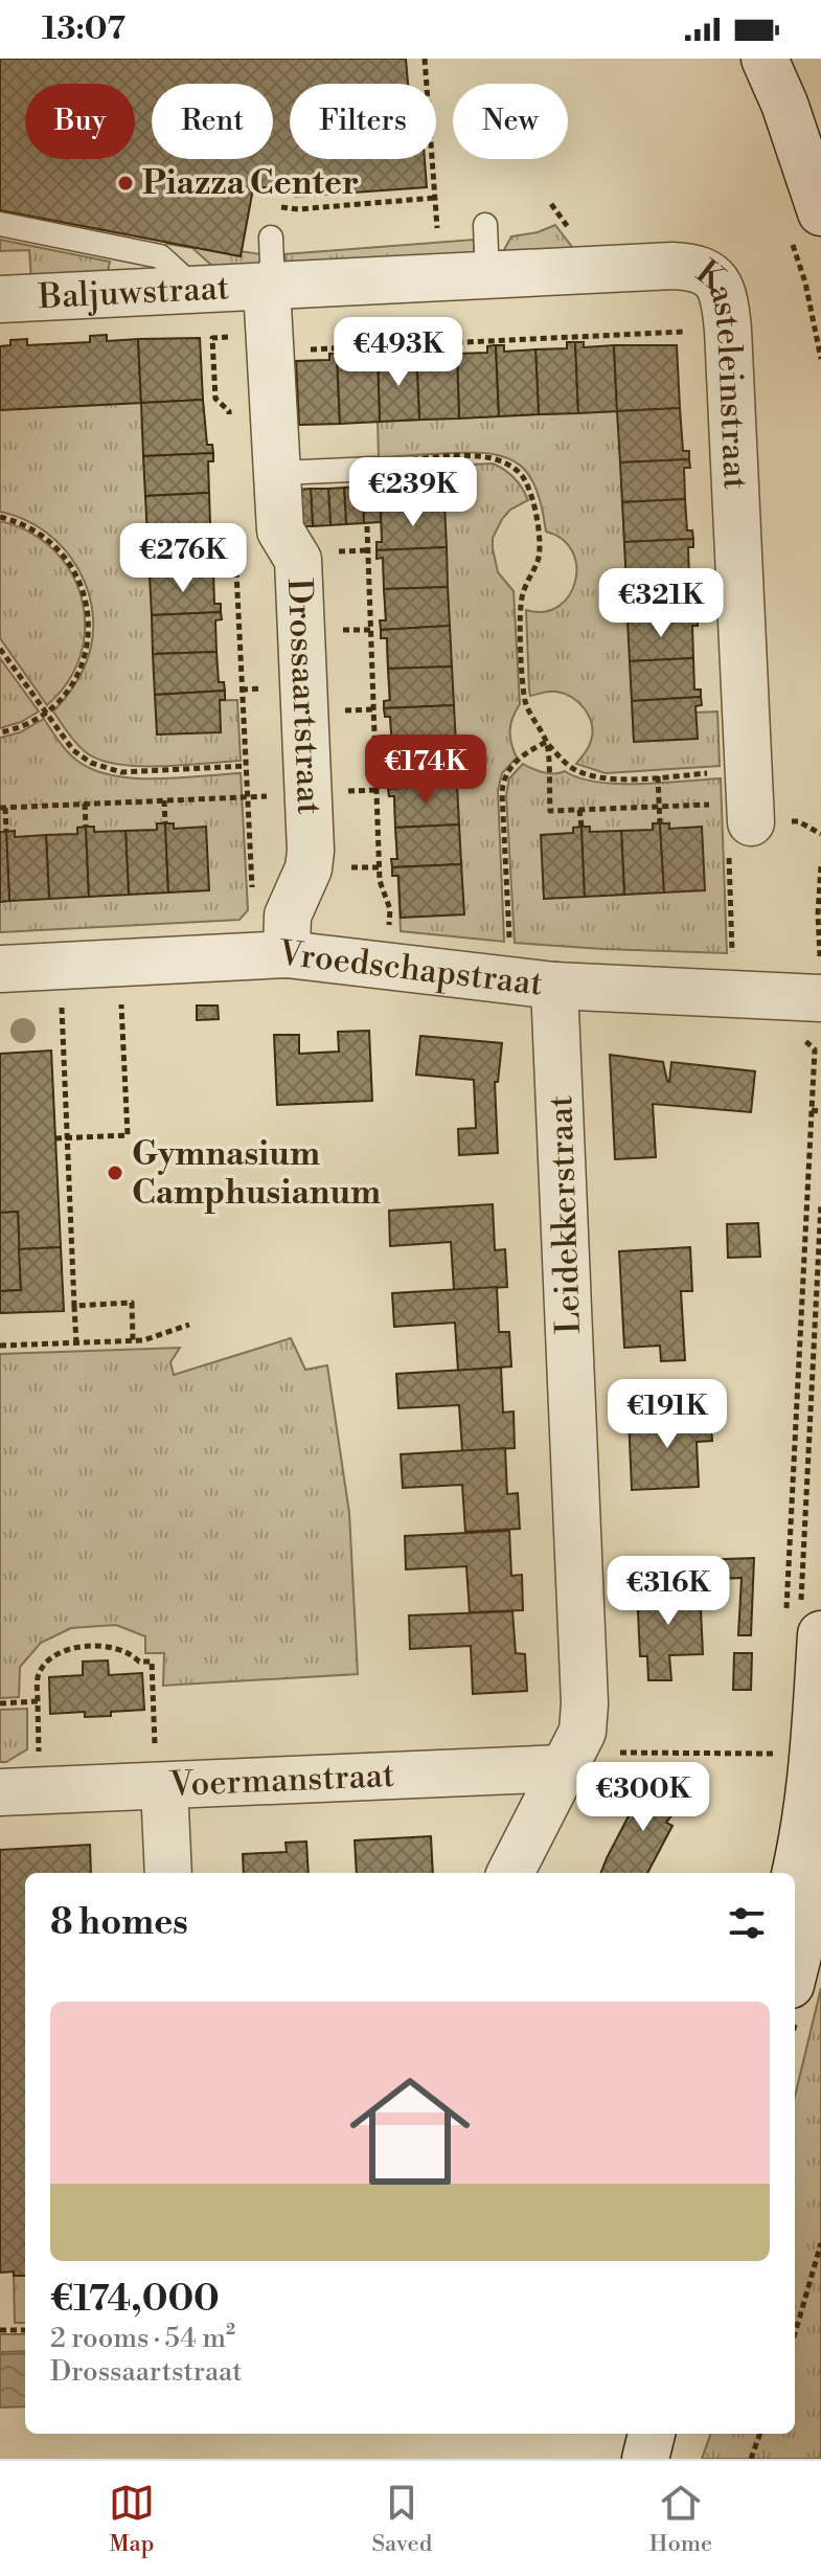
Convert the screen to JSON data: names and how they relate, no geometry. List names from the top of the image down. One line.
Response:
{"streets":{"street":["Baljuwstraat","Kasteleinstraat","Drossaartstraat","Vroedschapstraat","Leidekkerstraat","Voermanstraat"]},"crossings":[["Baljuwstraat","Kasteleinstraat"],["Baljuwstraat","Drossaartstraat"],["Kasteleinstraat","Drossaartstraat"],["Drossaartstraat","Vroedschapstraat"],["Vroedschapstraat","Leidekkerstraat"],["Leidekkerstraat","Voermanstraat"]],"places":["Piazza Center","Gymnasium Camphusianum"],"page":{"status":"13:07","chip":["Buy","Rent","Filters","New"],"price":["€493K","€239K","€276K","€321K","€174K","€191K","€316K","€300K"],"heading":"8 homes","list":[{"name":"€174,000","note":"2 rooms · 54 m² · Drossaartstraat"}],"tabs":["Map","Saved","Home"]}}
